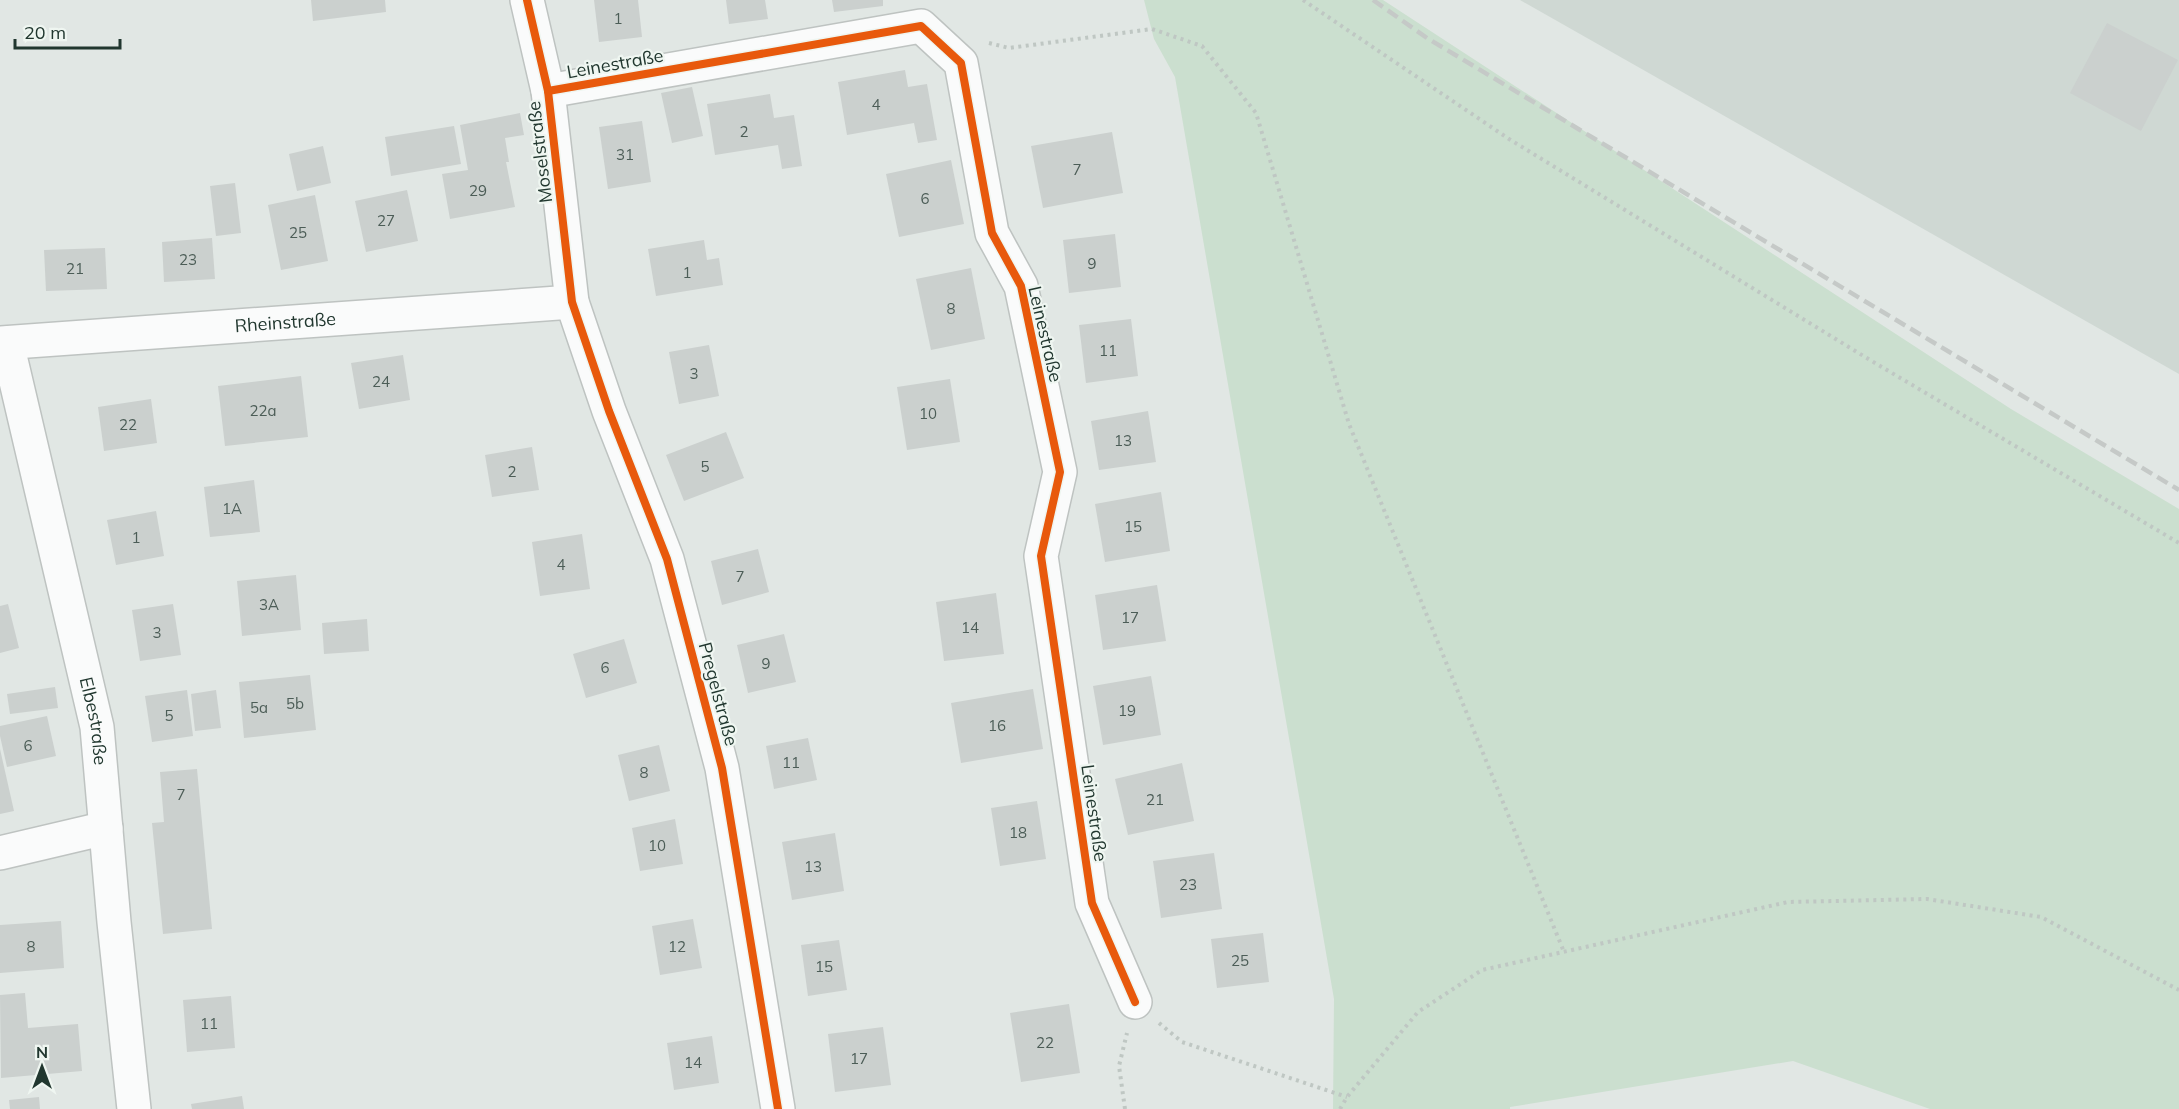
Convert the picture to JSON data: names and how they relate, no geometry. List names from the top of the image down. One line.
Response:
{"streets":{"street":["Leinestraße","Moselstraße","Rheinstraße","Pregelstraße","Elbestraße"]},"crossings":[["Leinestraße","Moselstraße"],["Moselstraße","Rheinstraße"],["Moselstraße","Pregelstraße"],["Rheinstraße","Pregelstraße"],["Rheinstraße","Elbestraße"]],"house_numbers":["1","4","2","31","7","29","6","27","25","23","9","21","1","8","11","3","24","22a","10","22","13","5","2","1A","15","1","4","7","3A","17","14","3","9","6","5b","5a","19","5","16","6","11","8","7","21","18","10","13","23","8","12","25","15","11","22","17","14"],"scale_bar":"20 m","north":"top"}
